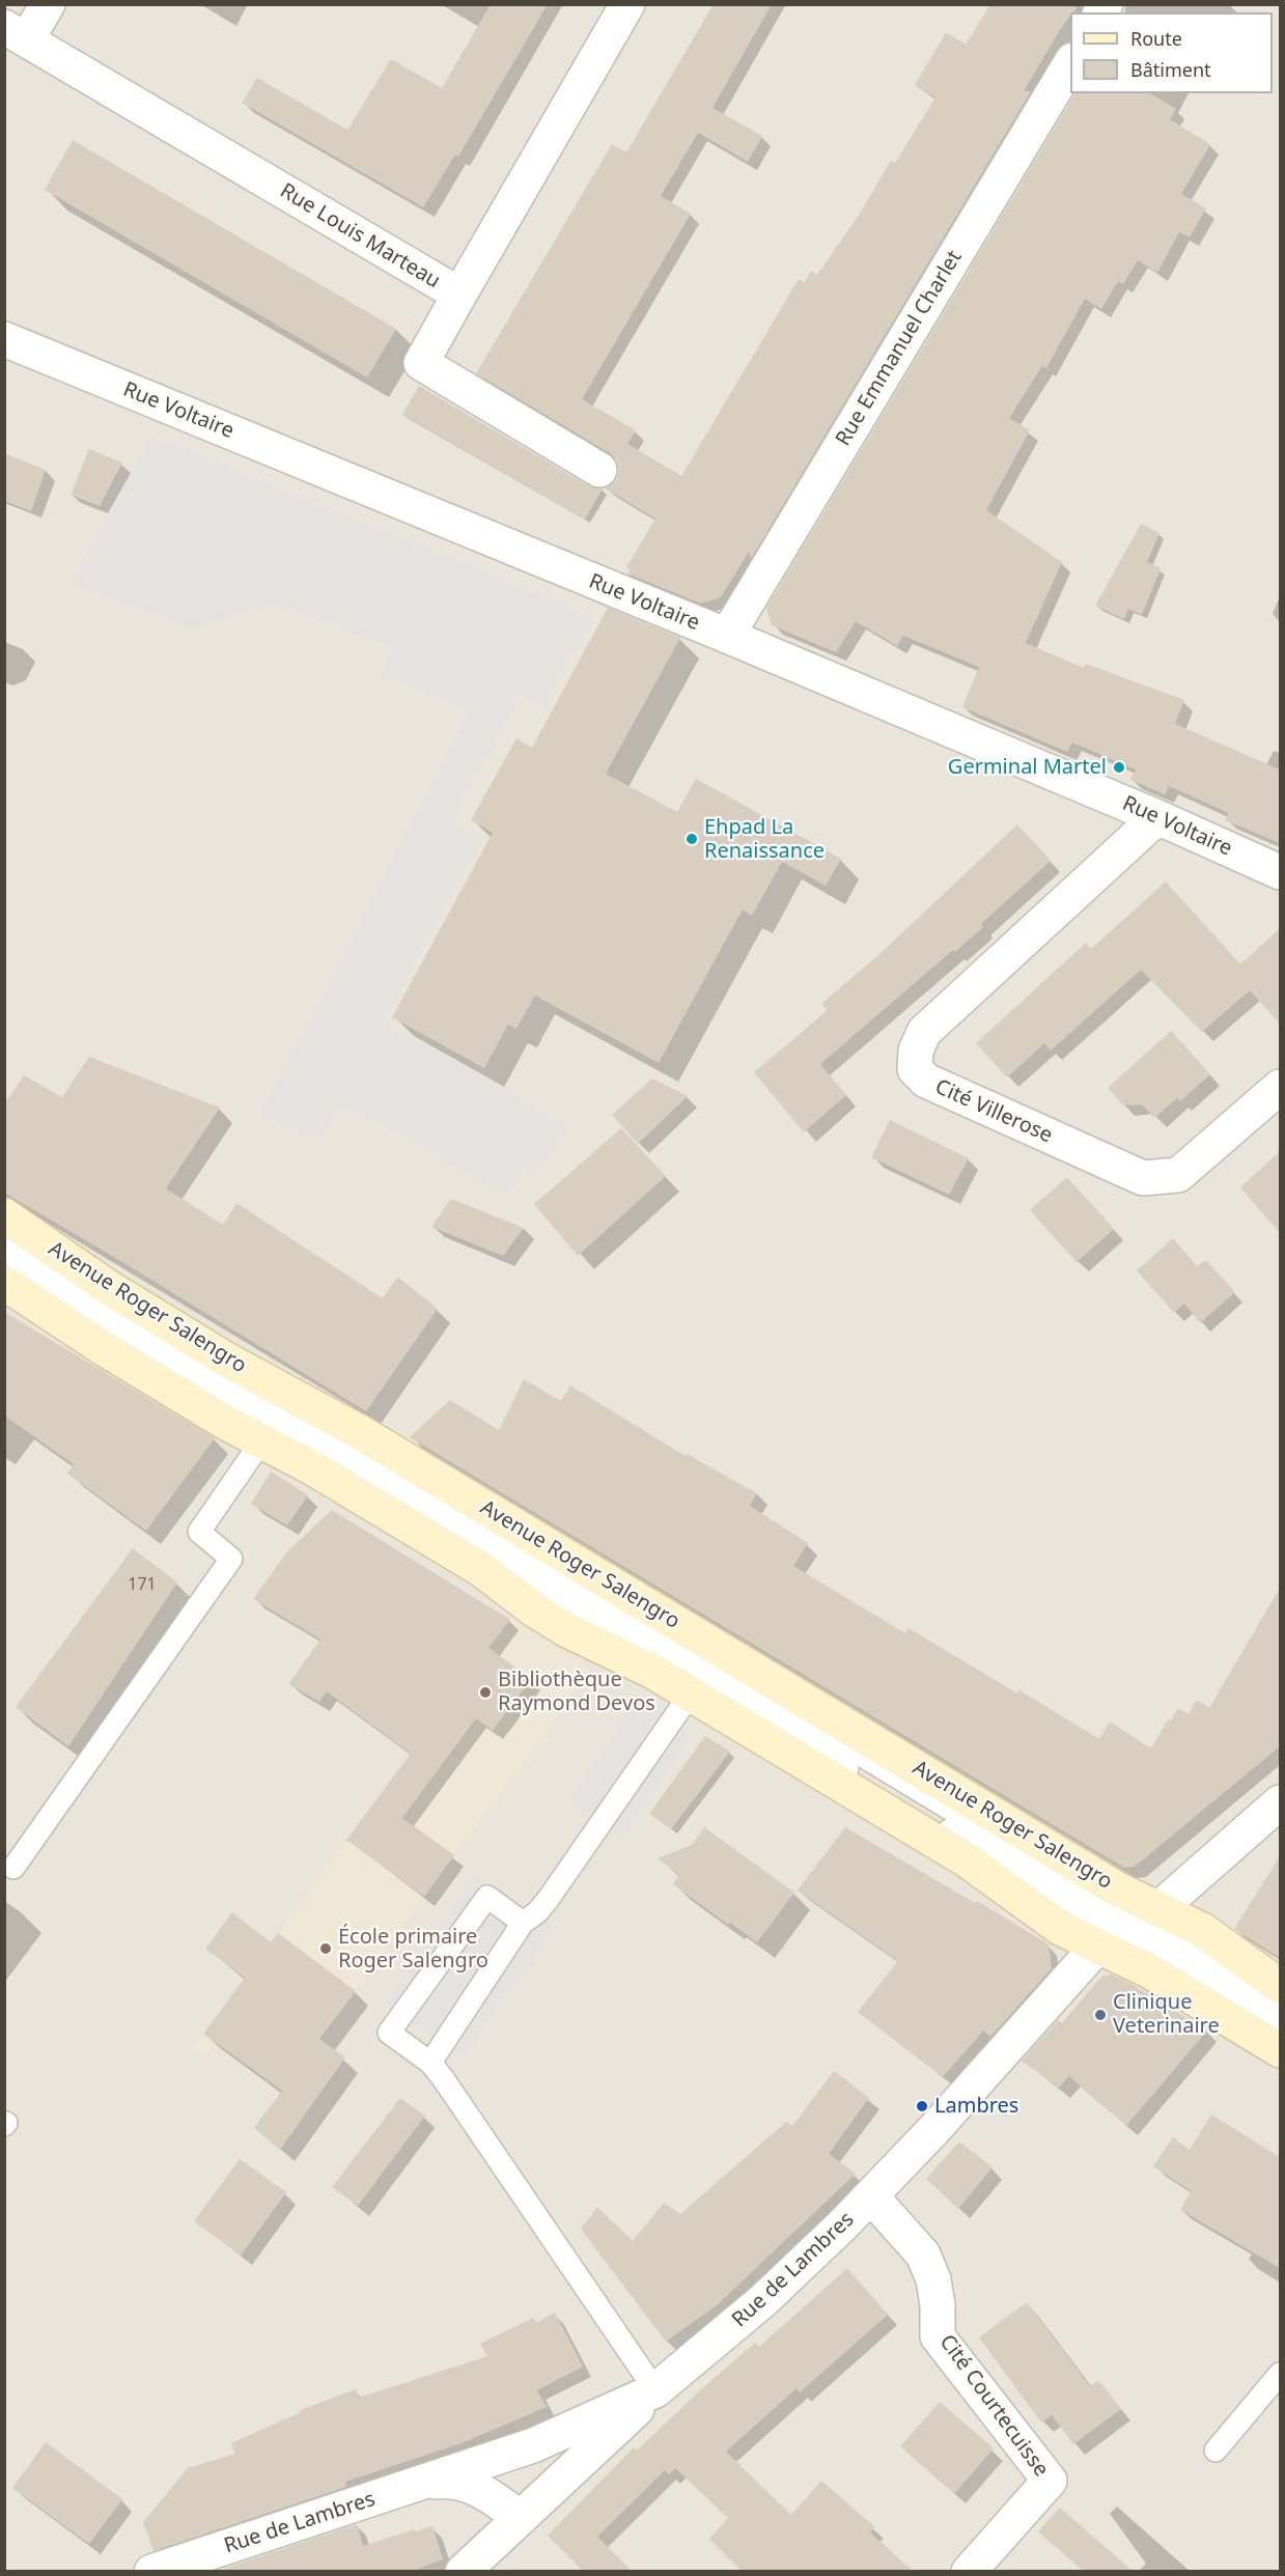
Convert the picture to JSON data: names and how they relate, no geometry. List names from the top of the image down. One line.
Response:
{"streets":{"main road":["Avenue Roger Salengro"],"street":["Rue Louis Marteau","Rue Emmanuel Charlet","Rue Voltaire","Cité Villerose","Rue de Lambres","Cité Courtecuisse"]},"crossings":[["Rue Emmanuel Charlet","Rue Voltaire"],["Rue Voltaire","Cité Villerose"],["Avenue Roger Salengro","Rue de Lambres"],["Rue de Lambres","Cité Courtecuisse"]],"places":["Germinal Martel","Ehpad La Renaissance","Bibliothèque Raymond Devos","École primaire Roger Salengro","Clinique Veterinaire","Lambres"],"house_numbers":["171"],"legend":["Route","Bâtiment"]}
